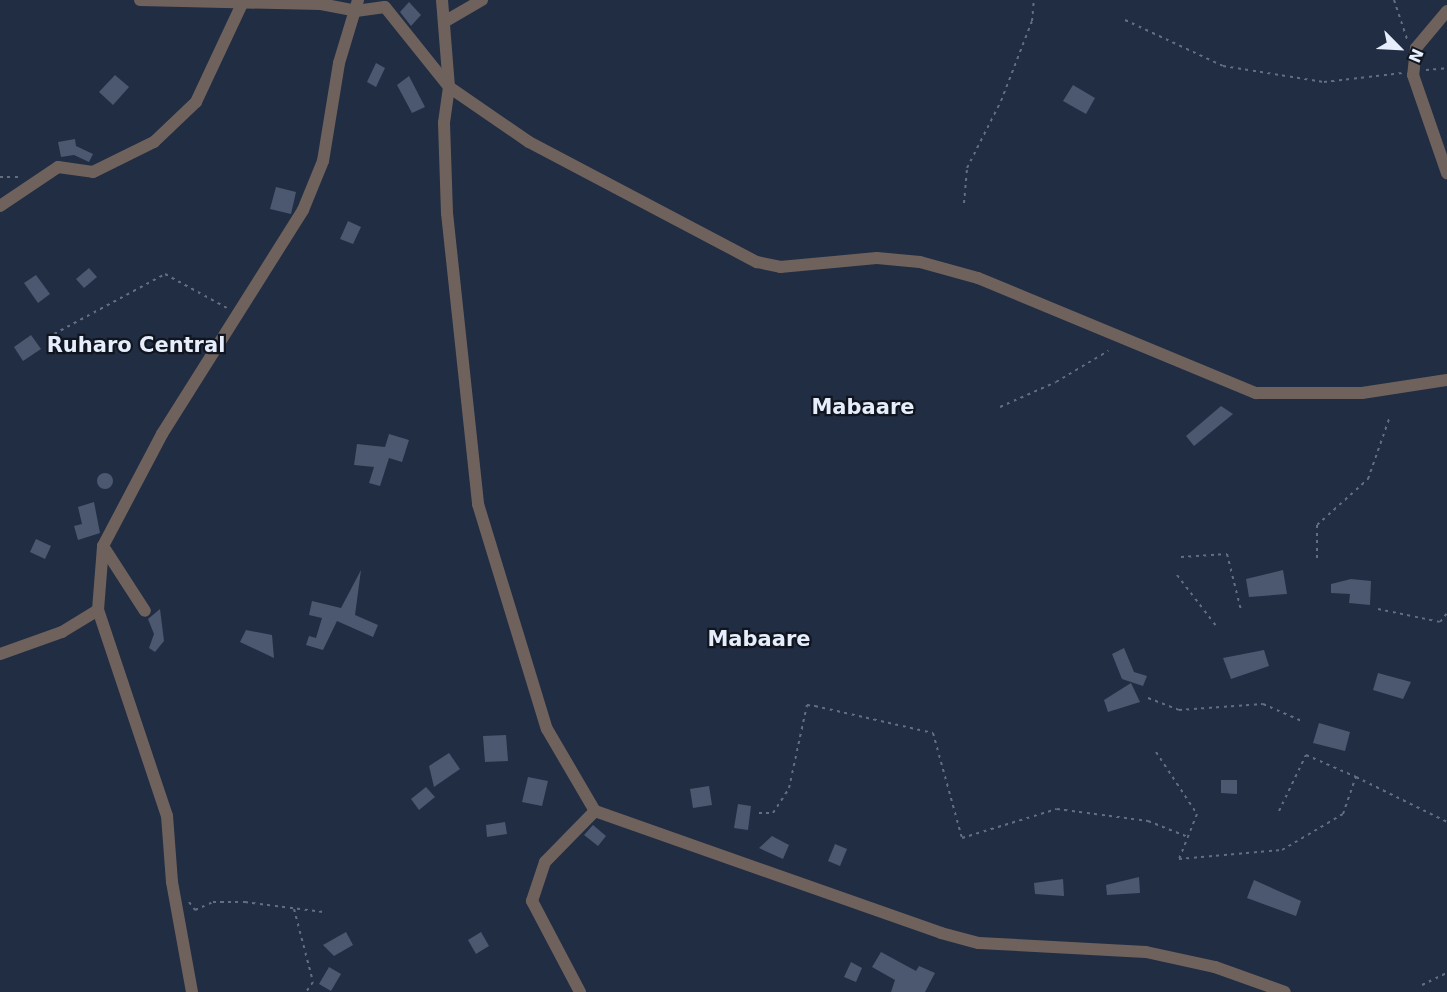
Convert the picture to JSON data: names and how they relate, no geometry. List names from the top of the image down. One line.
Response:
{"districts":["Ruharo Central","Mabaare","Mabaare"],"north":"bottom right"}
